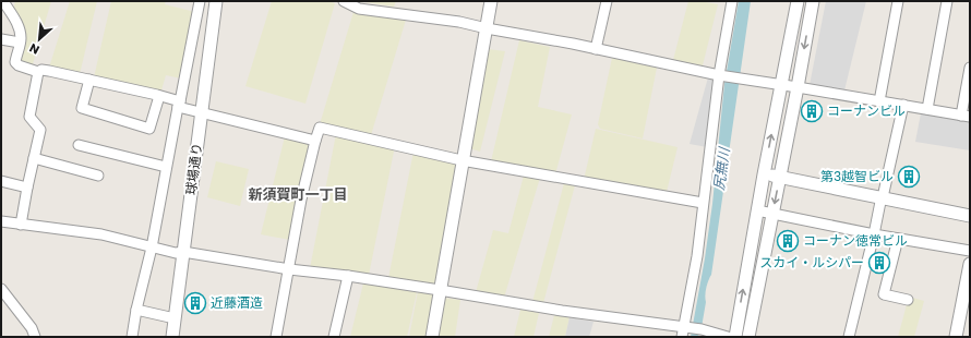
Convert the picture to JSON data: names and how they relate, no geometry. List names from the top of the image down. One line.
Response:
{"streets":{"street":["球場通り"]},"districts":["新須賀町一丁目"],"water":["尻無川"],"places":{"building":["コーナンビル","第3越智ビル","コーナン徳常ビル","スカイ・ルシパー","近藤酒造"]},"north":"bottom left"}
